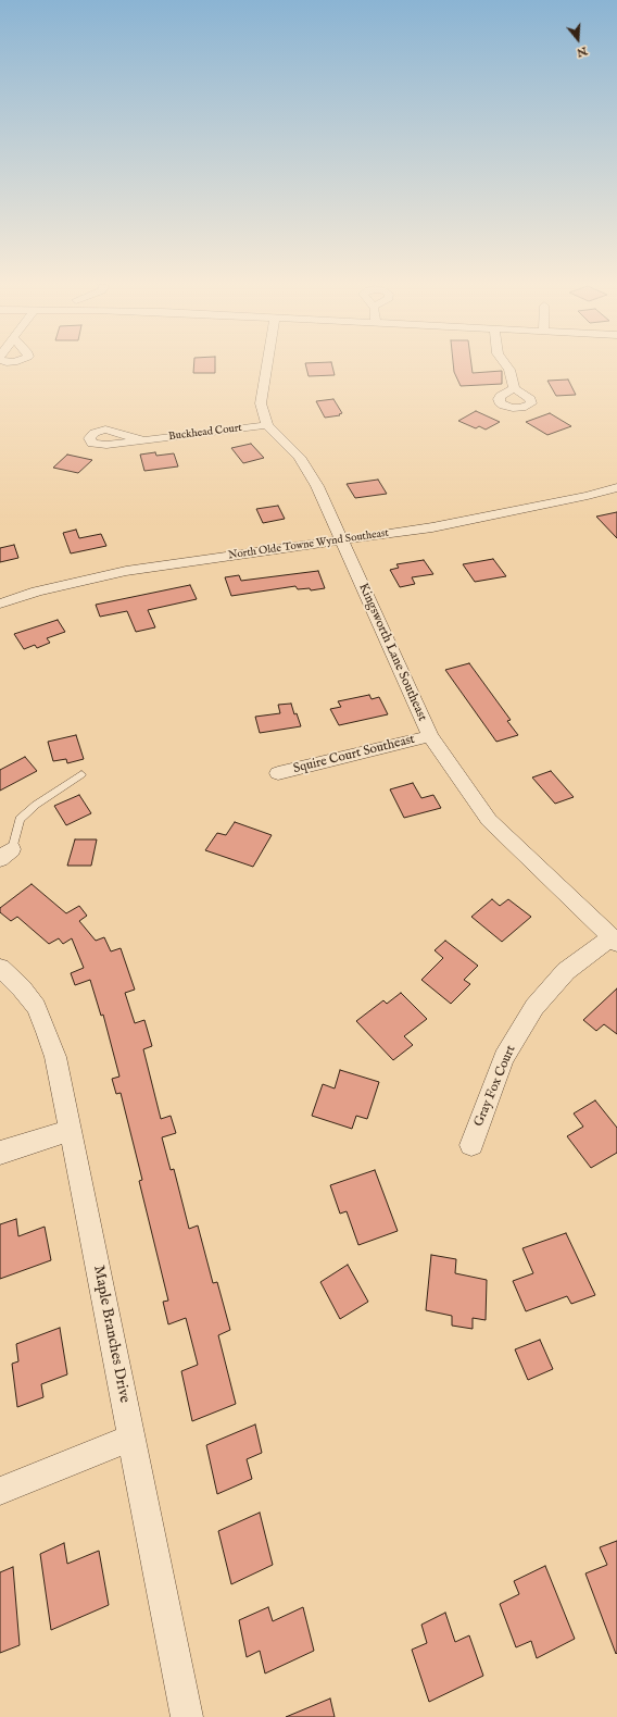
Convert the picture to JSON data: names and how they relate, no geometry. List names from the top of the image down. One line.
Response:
{"streets":{"street":["Buckhead Court","North Olde Towne Wynd Southeast","Kingsworth Lane Southeast","Squire Court Southeast","Gray Fox Court","Maple Branches Drive"]},"crossings":[["Buckhead Court","Kingsworth Lane Southeast"],["North Olde Towne Wynd Southeast","Kingsworth Lane Southeast"],["Kingsworth Lane Southeast","Squire Court Southeast"],["Kingsworth Lane Southeast","Gray Fox Court"]],"north":"bottom"}
